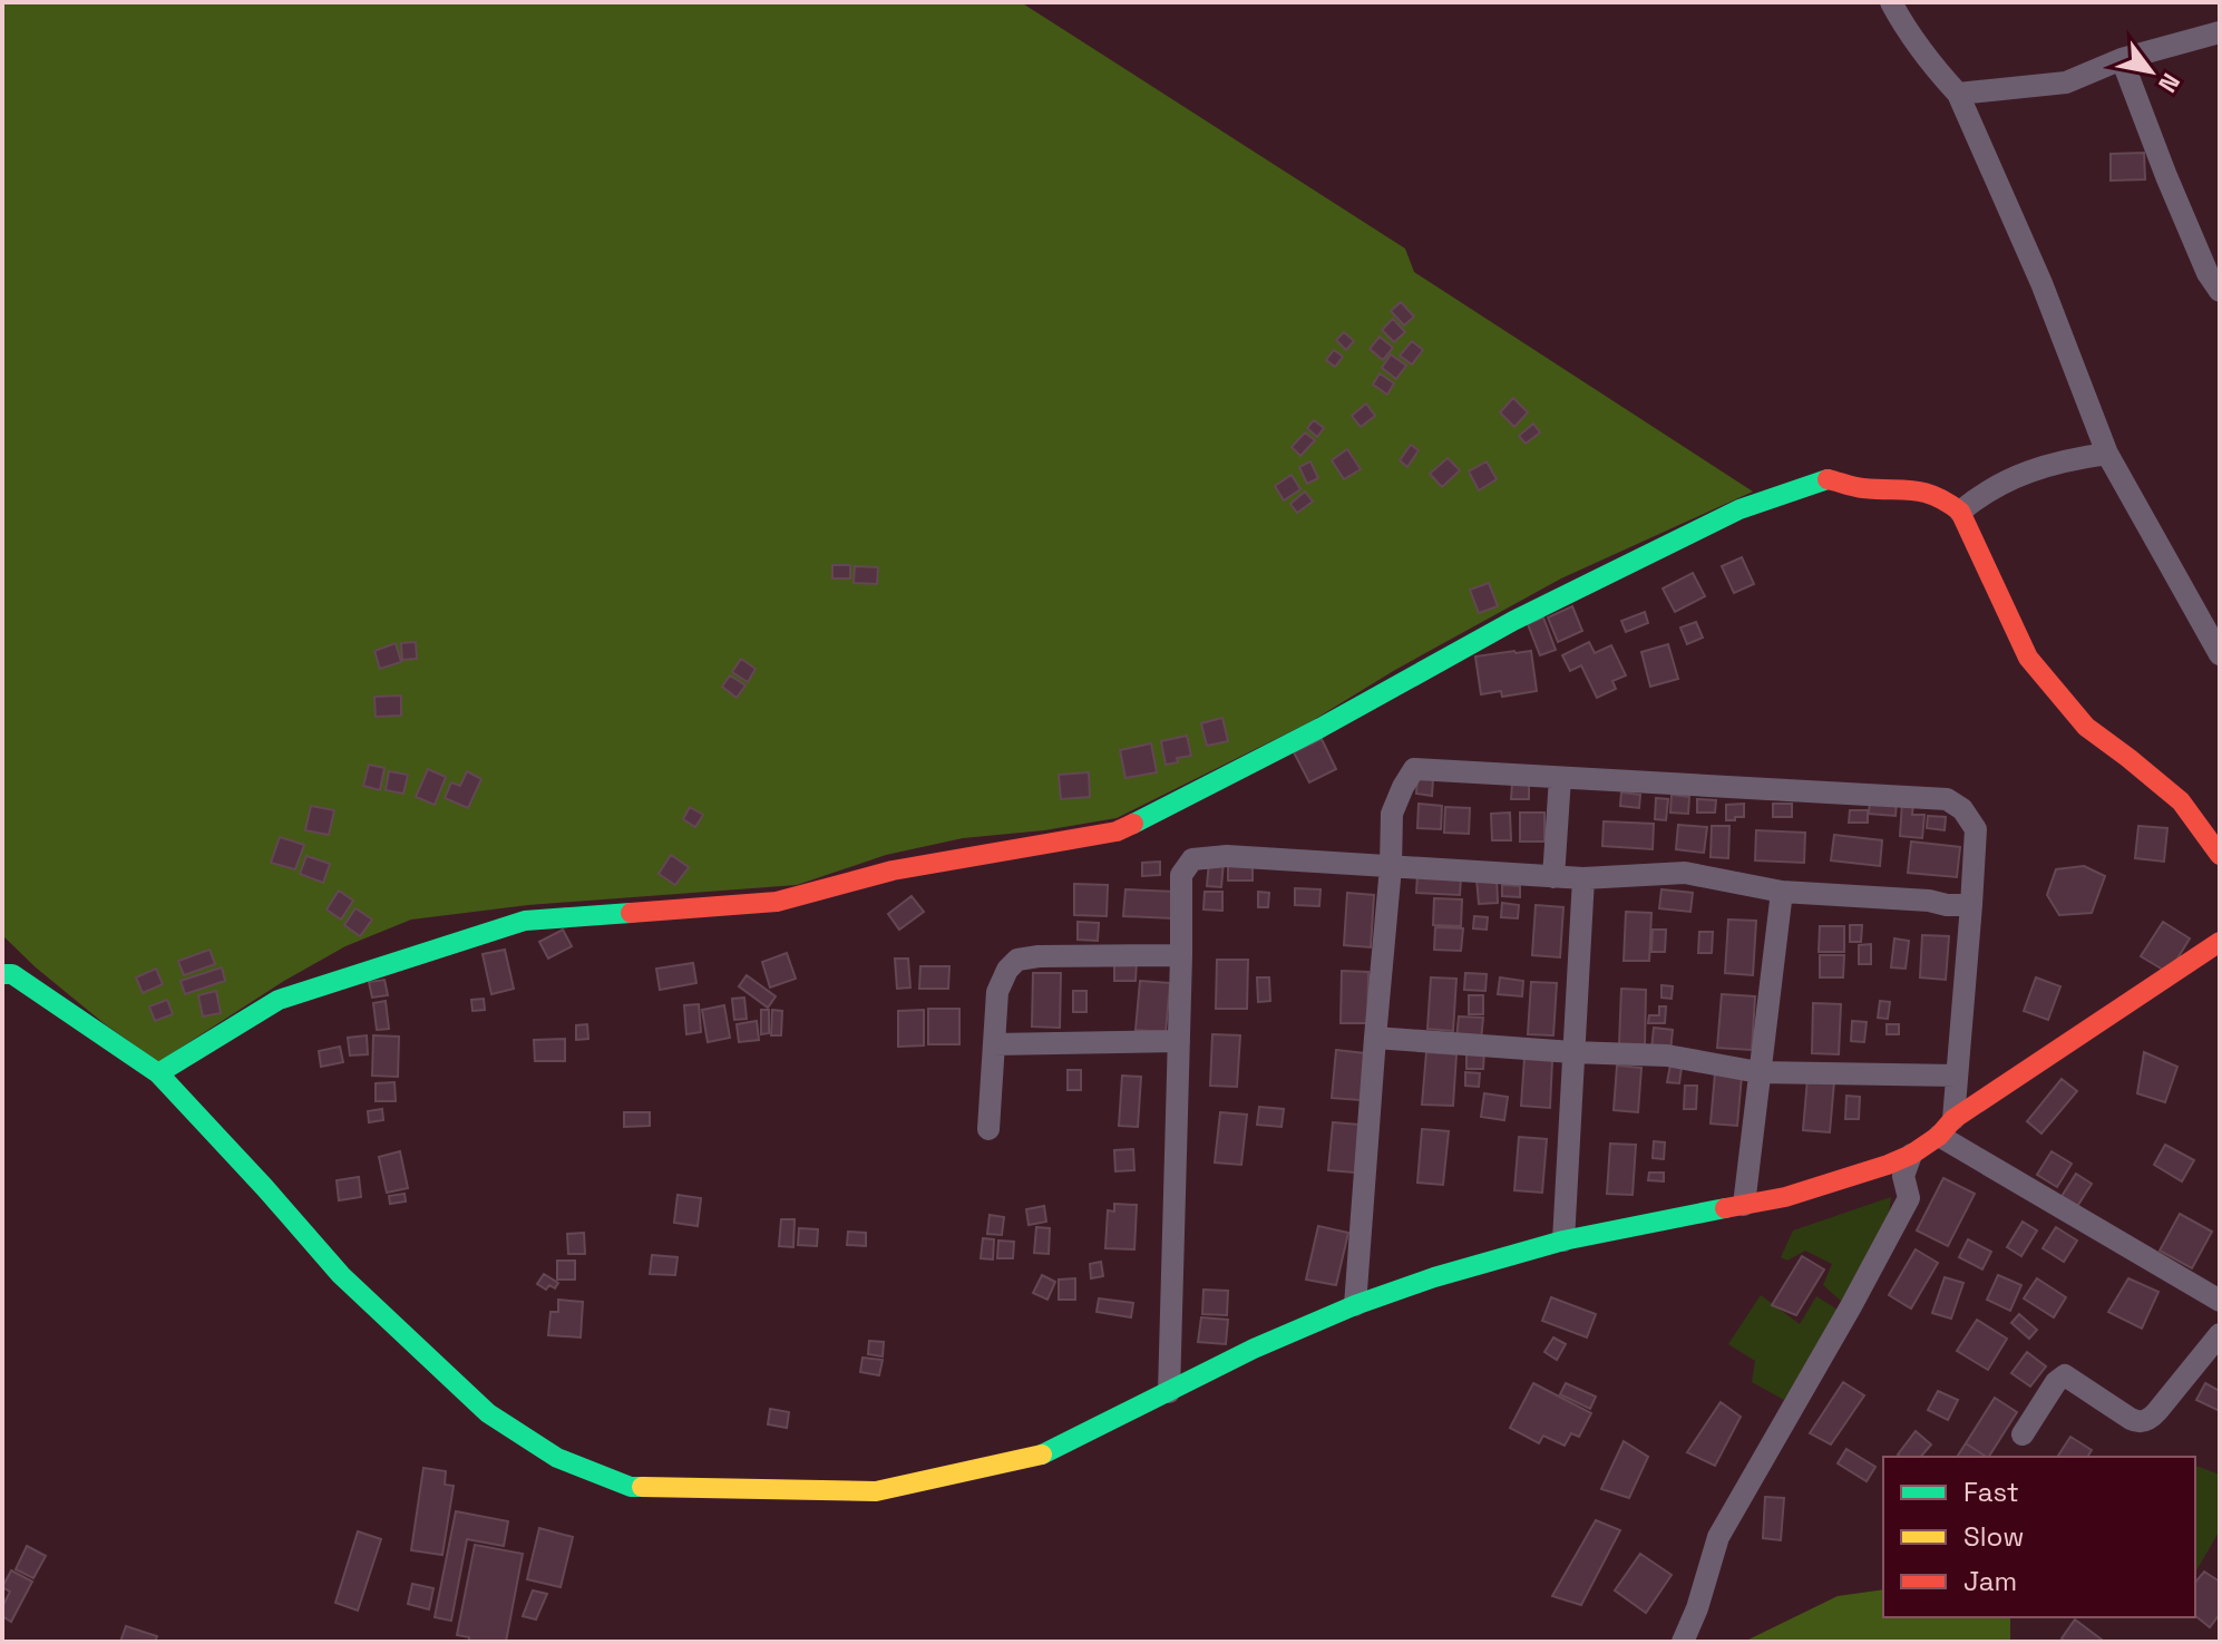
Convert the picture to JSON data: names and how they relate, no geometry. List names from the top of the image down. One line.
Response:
{"legend":["Fast","Slow","Jam"],"north":"bottom right"}
